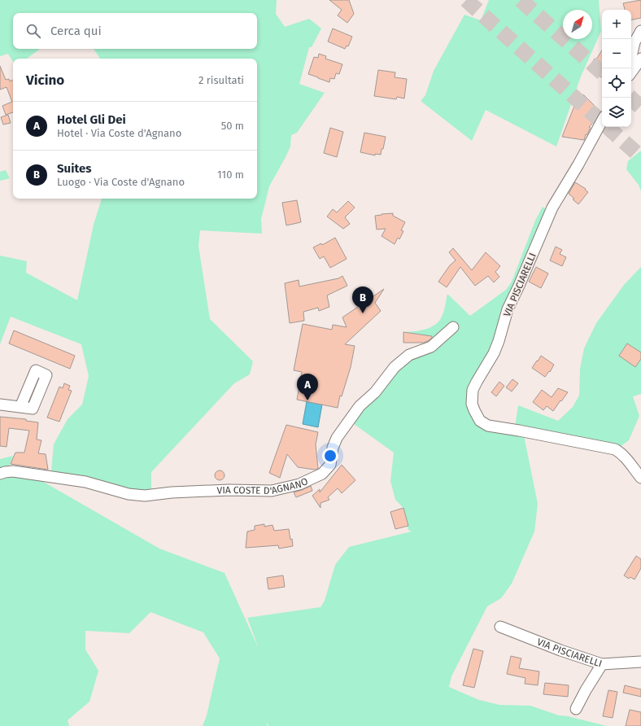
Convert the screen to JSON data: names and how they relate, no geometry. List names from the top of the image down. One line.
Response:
{"streets":{"street":["VIA PISCIARELLI","VIA COSTE D'AGNANO"]},"north":"top right","page":{"map_buttons":["+","−"],"search":"Cerca qui","heading":["Vicino","2 risultati"],"list":[{"mark":"A","name":"Hotel Gli Dei","note":"Hotel · Via Coste d'Agnano","value":"50 m"},{"mark":"B","name":"Suites","note":"Luogo · Via Coste d'Agnano","value":"110 m"}],"pins":["B","A"]}}
